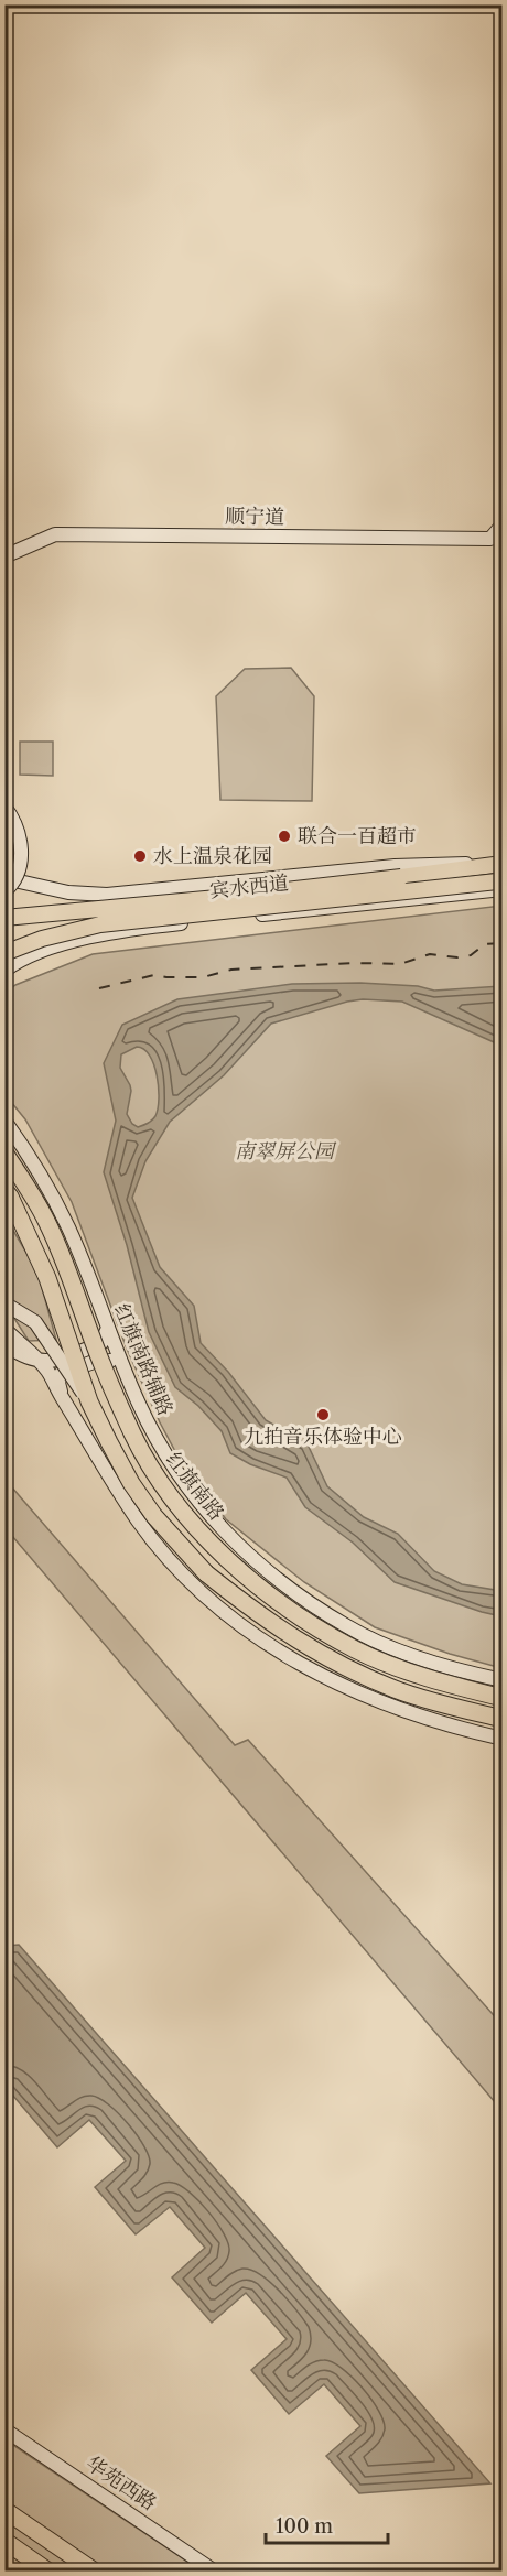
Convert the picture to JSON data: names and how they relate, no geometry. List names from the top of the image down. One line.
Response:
{"streets":{"highway":["红旗南路"],"main road":["宾水西道"],"street":["顺宁道","红旗南路辅路","华苑西路"]},"parks":["南翠屏公园"],"places":["联合一百超市","水上温泉花园","九拍音乐体验中心"],"scale_bar":"100 m"}
